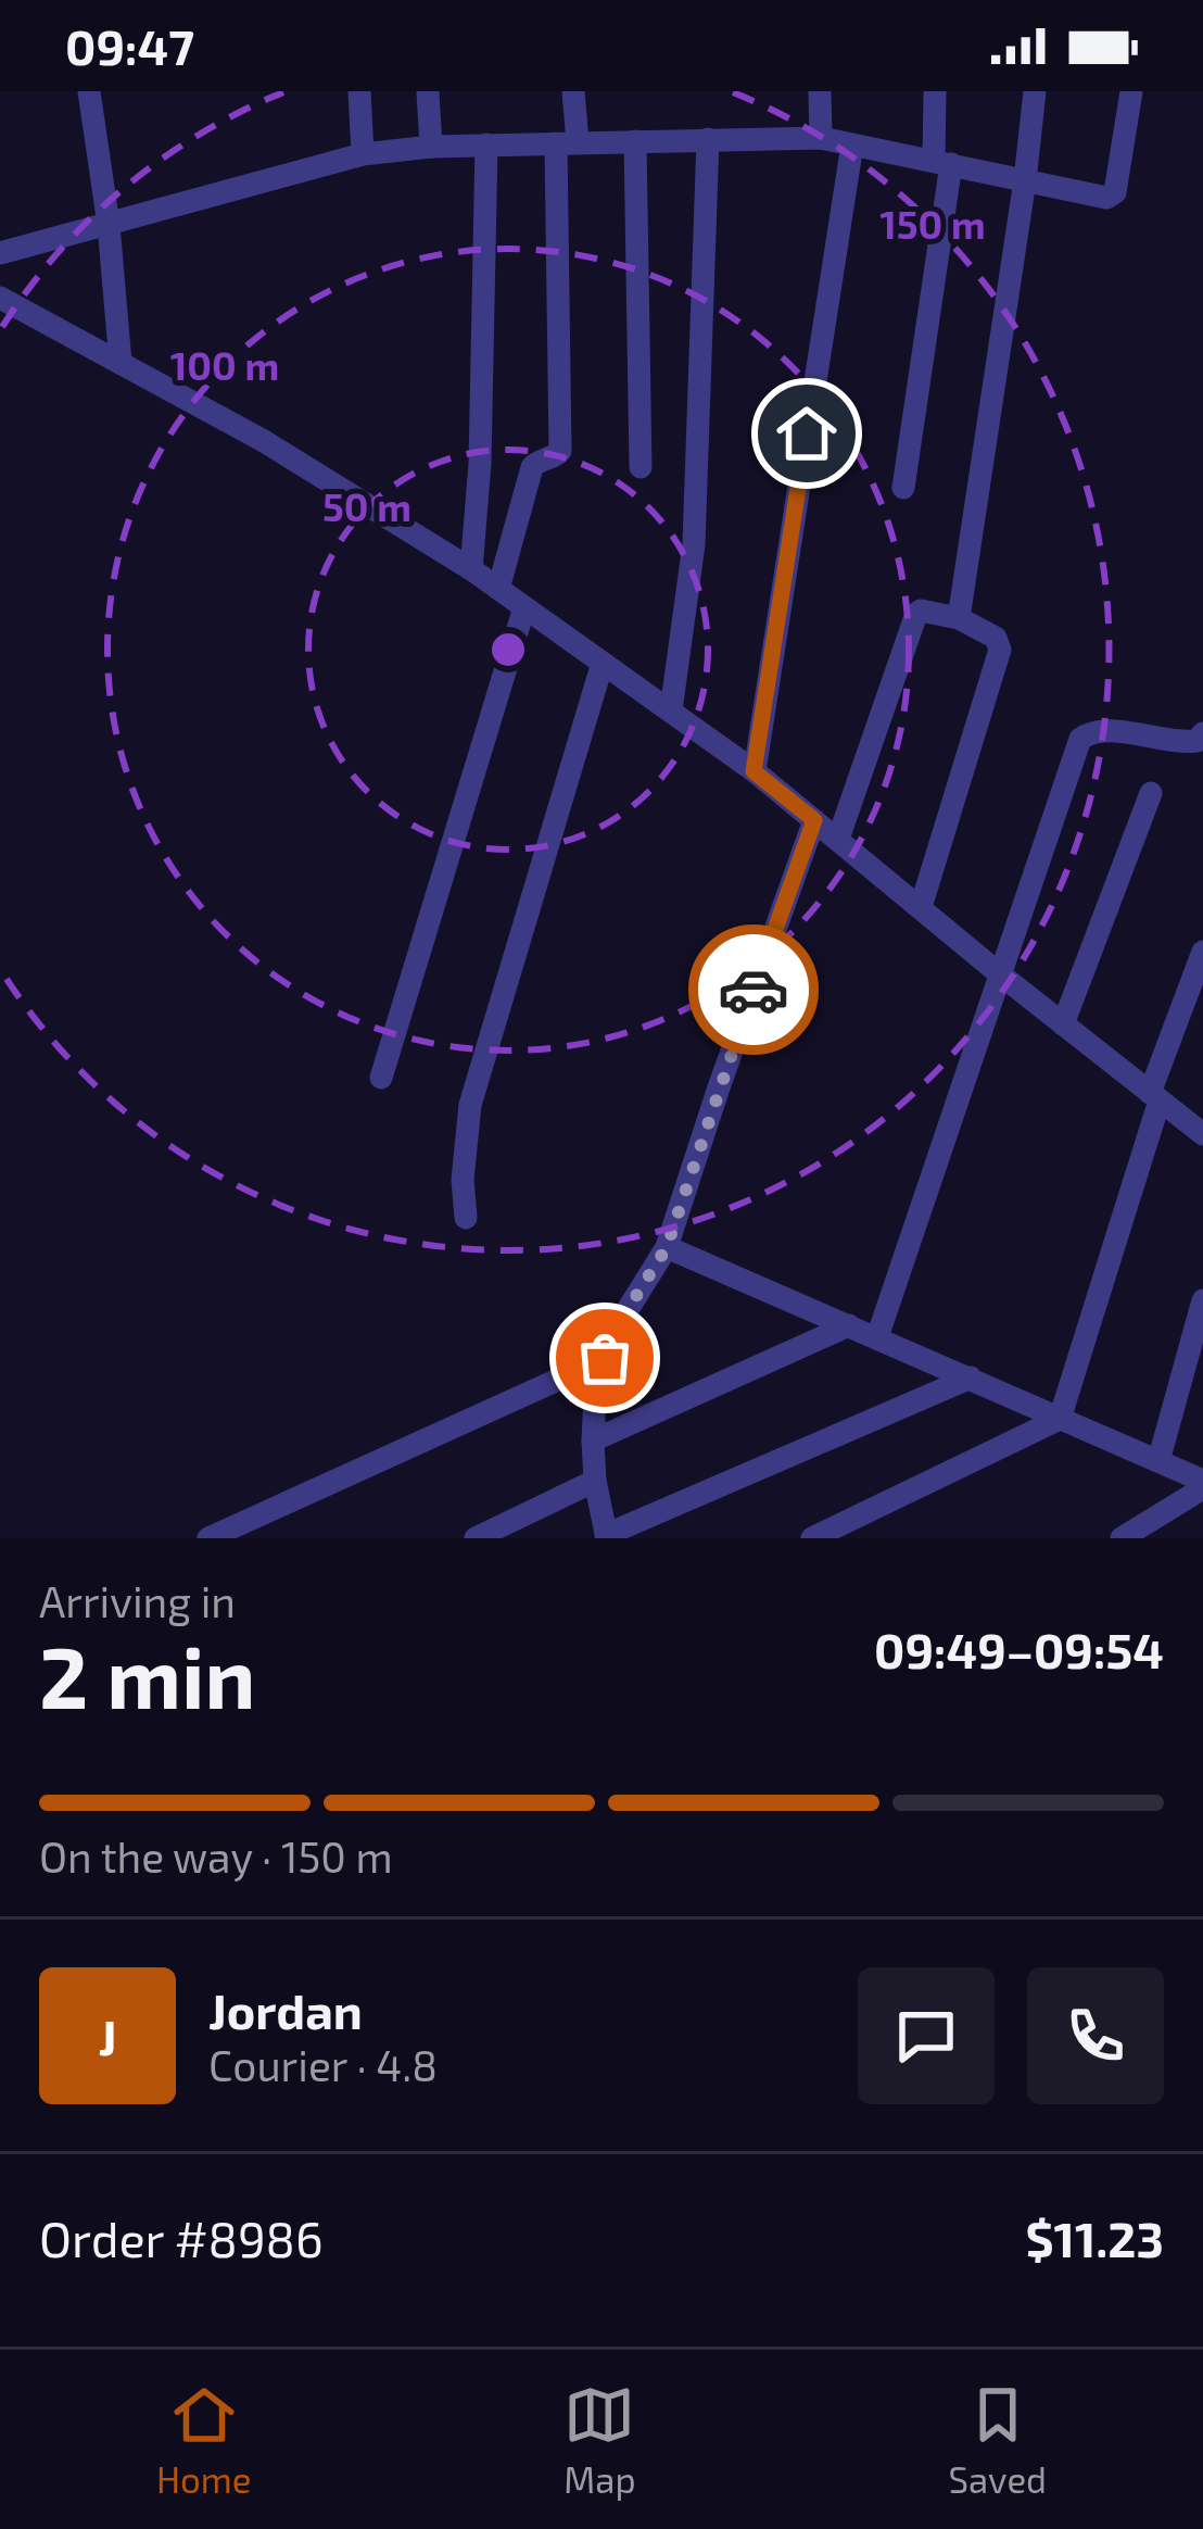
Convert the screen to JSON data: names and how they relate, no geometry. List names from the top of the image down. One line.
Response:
{"page":{"status":"09:47","heading":["2 min","Arriving in","09:49–09:54"],"panel":["Jordan","Courier · 4.8","Order #8986","$11.23"],"bar":"On the way · 150 m","round":"J","tabs":["Home","Map","Saved"]},"rings":["150 m","100 m","50 m"]}
